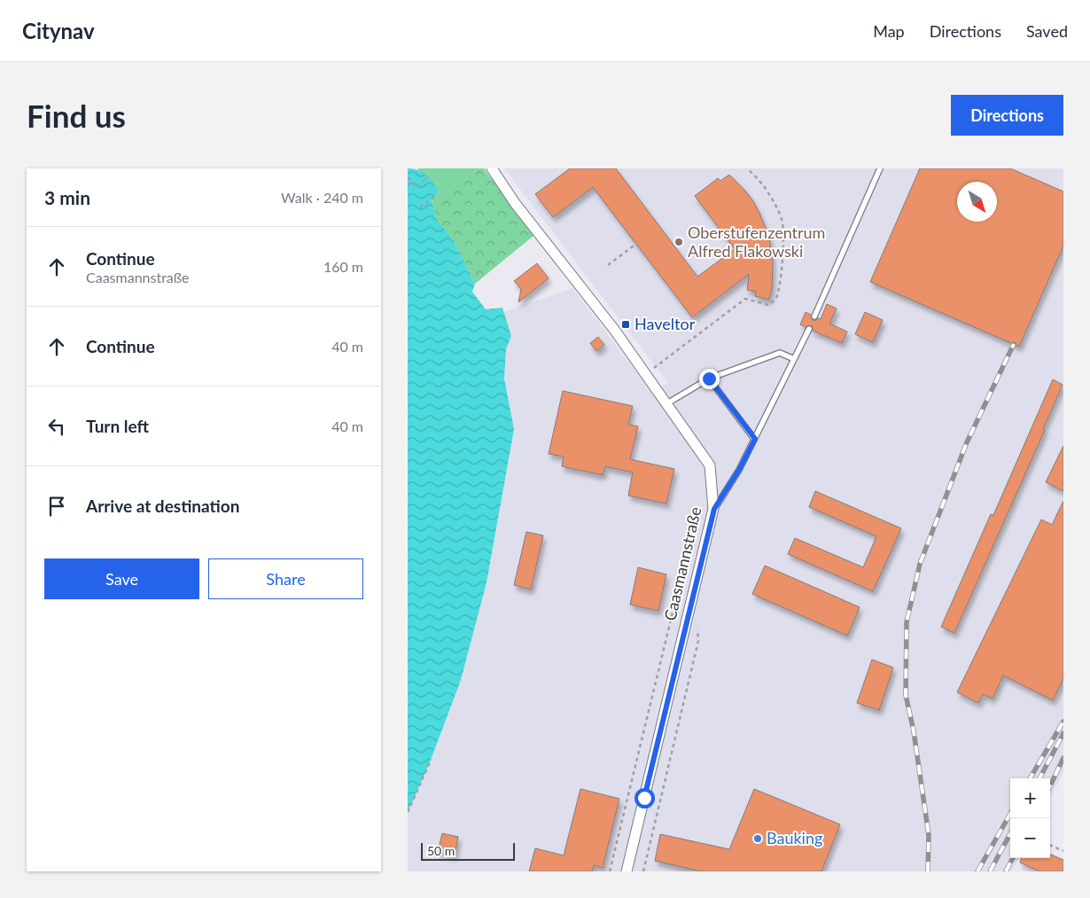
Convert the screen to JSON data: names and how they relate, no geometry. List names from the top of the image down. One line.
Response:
{"streets":{"street":["Caasmannstraße"]},"places":{"other":["Oberstufenzentrum Alfred Flakowski","Bauking"],"transit":["Haveltor"]},"scale_bar":"50 m","north":"bottom right","page":{"header":"Citynav","nav":["Map","Directions","Saved"],"buttons":["Directions",["Save","Share"]],"title":"Find us","heading":["3 min","Walk · 240 m"],"list":[["Continue","Caasmannstraße","160 m"],["Continue","40 m"],["Turn left","40 m"],"Arrive at destination"],"map_buttons":["+","−"],"scale":"50 m"}}
